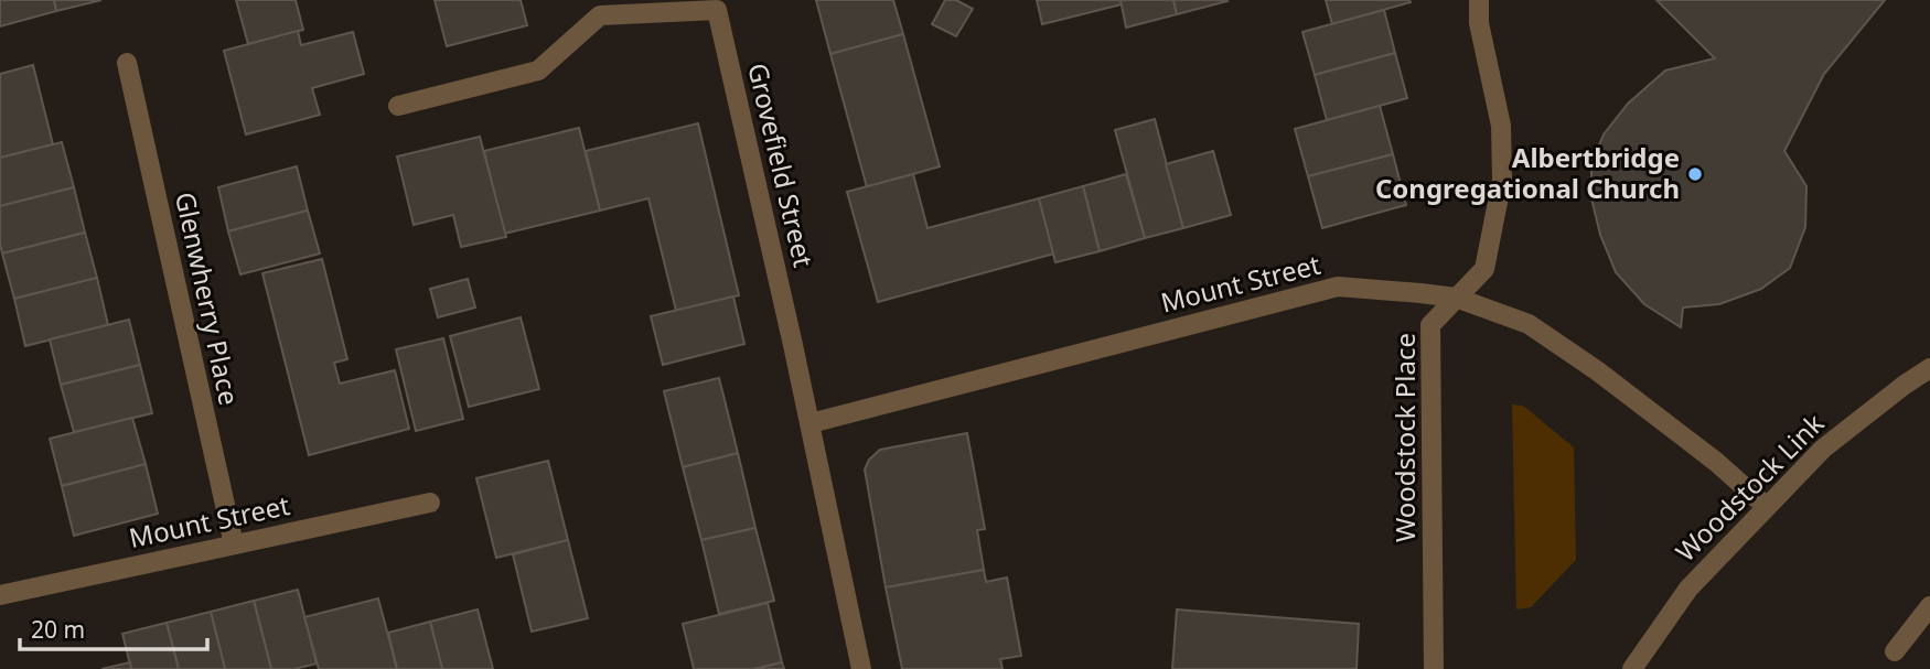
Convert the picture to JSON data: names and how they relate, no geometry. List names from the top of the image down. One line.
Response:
{"streets":{"street":["Grovefield Street","Mount Street","Glenwherry Place","Woodstock Place","Woodstock Link"]},"crossings":[["Grovefield Street","Mount Street"],["Mount Street","Glenwherry Place"],["Mount Street","Woodstock Place"],["Mount Street","Woodstock Link"]],"places":["Albertbridge Congregational Church"],"scale_bar":"20 m"}
